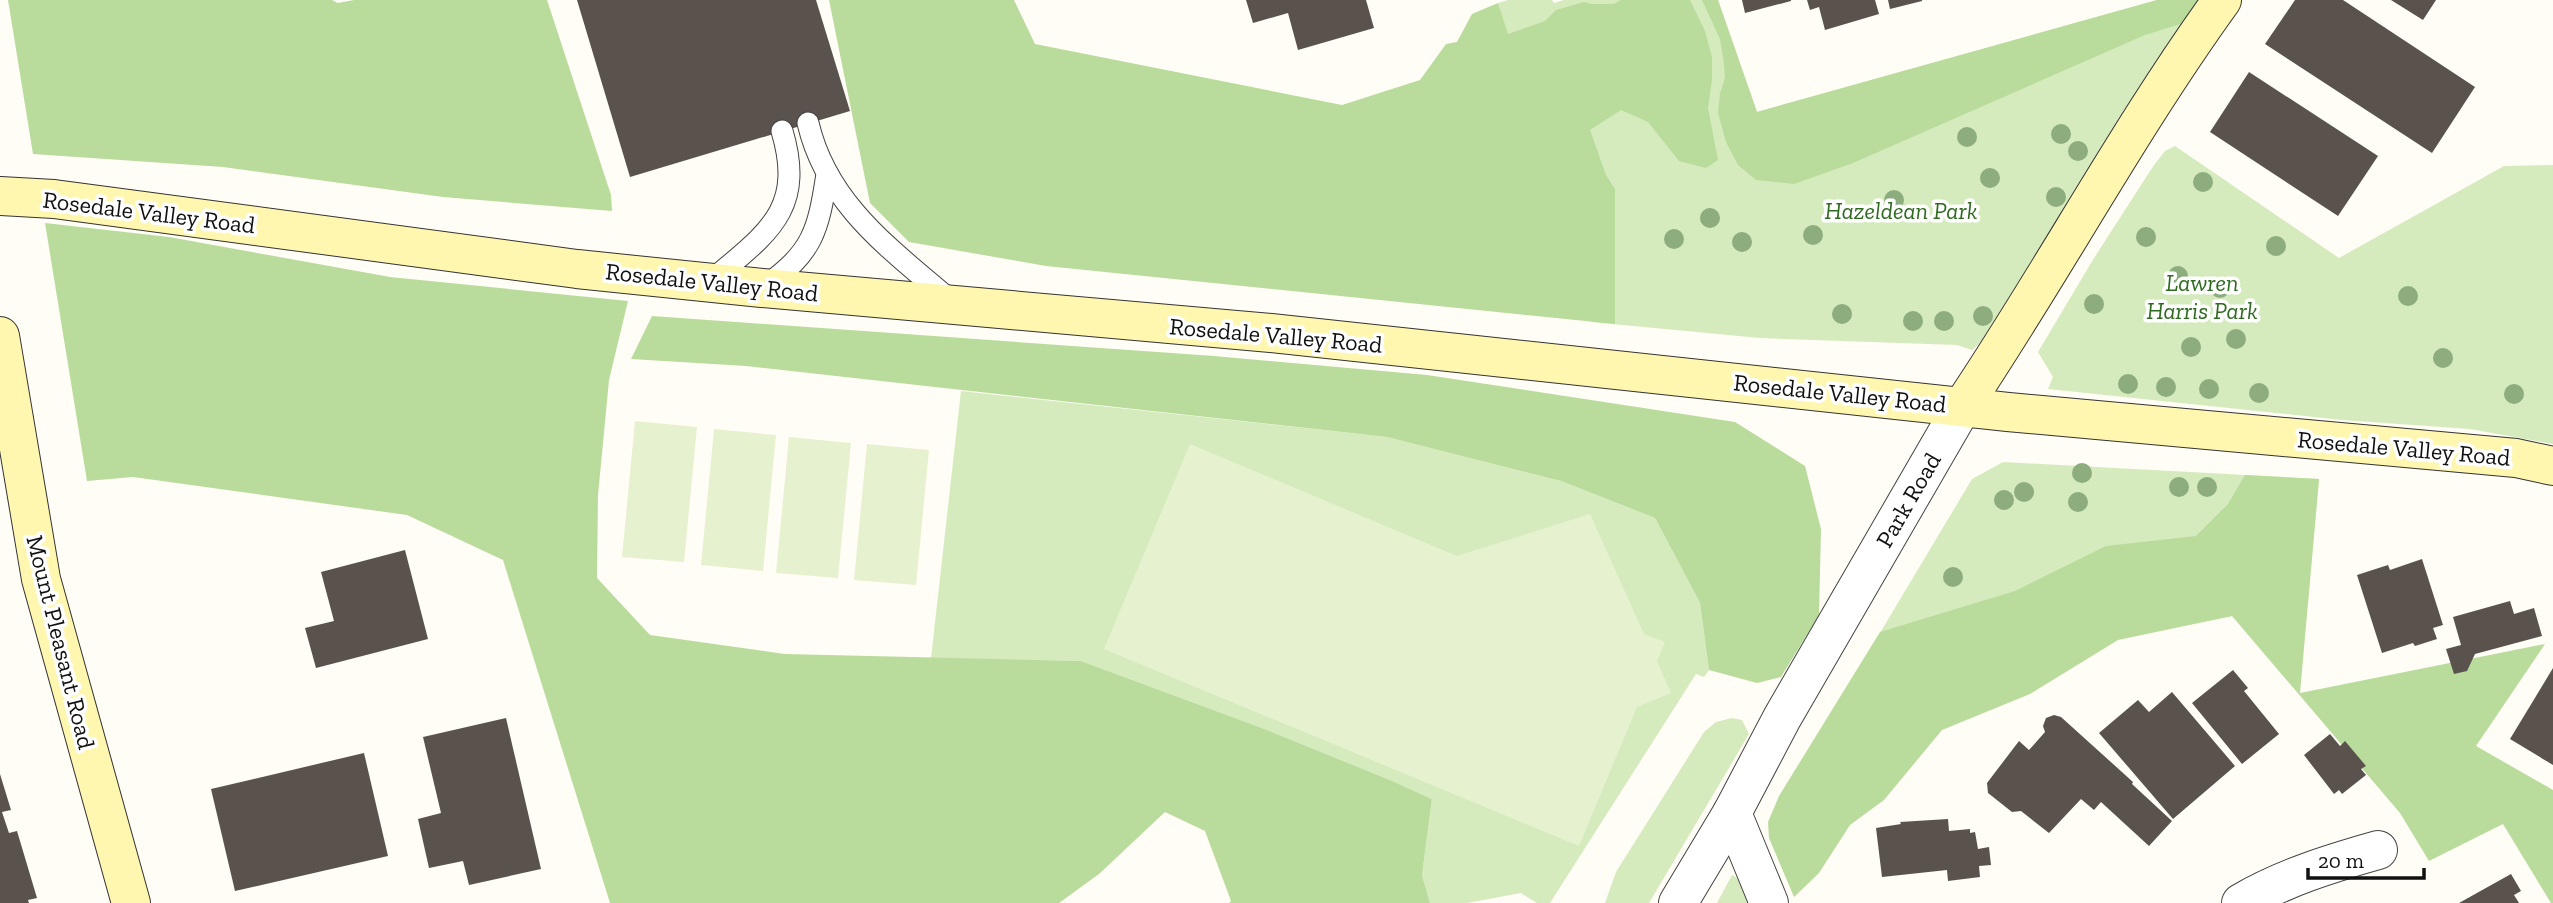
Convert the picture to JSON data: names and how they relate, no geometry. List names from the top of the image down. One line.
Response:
{"streets":{"street":["Rosedale Valley Road","Park Road","Mount Pleasant Road"]},"crossings":[["Rosedale Valley Road","Park Road"]],"parks":["Hazeldean Park","Lawren Harris Park"],"scale_bar":"20 m"}
